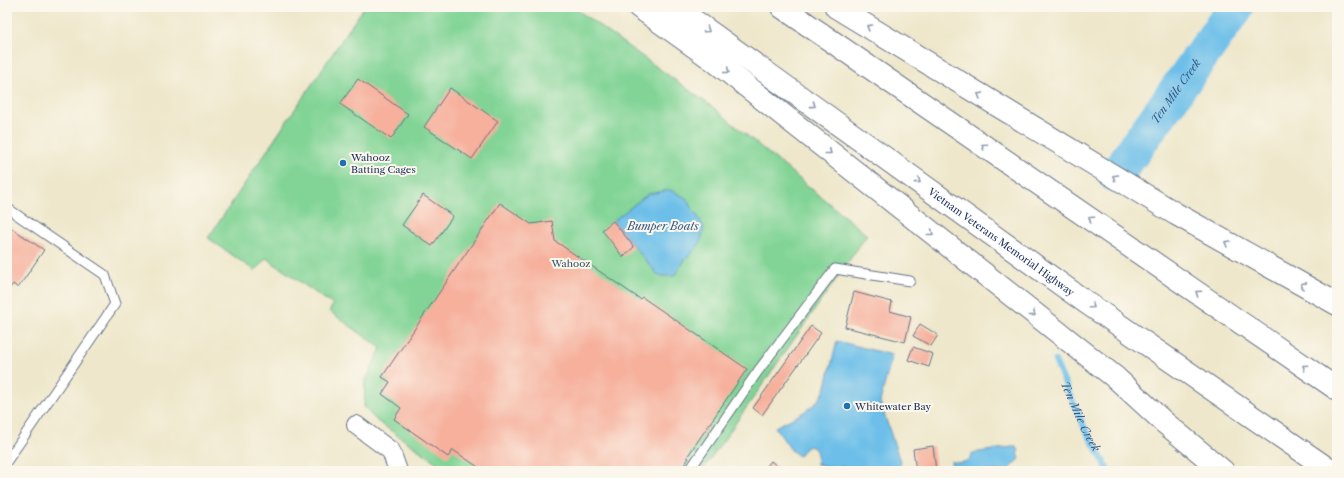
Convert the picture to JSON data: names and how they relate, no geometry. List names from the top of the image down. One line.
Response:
{"streets":{"highway":["Vietnam Veterans Memorial Highway"]},"water":["Ten Mile Creek","Bumper Boats"],"parks":["Wahooz"],"places":["Wahooz Batting Cages","Whitewater Bay"]}
